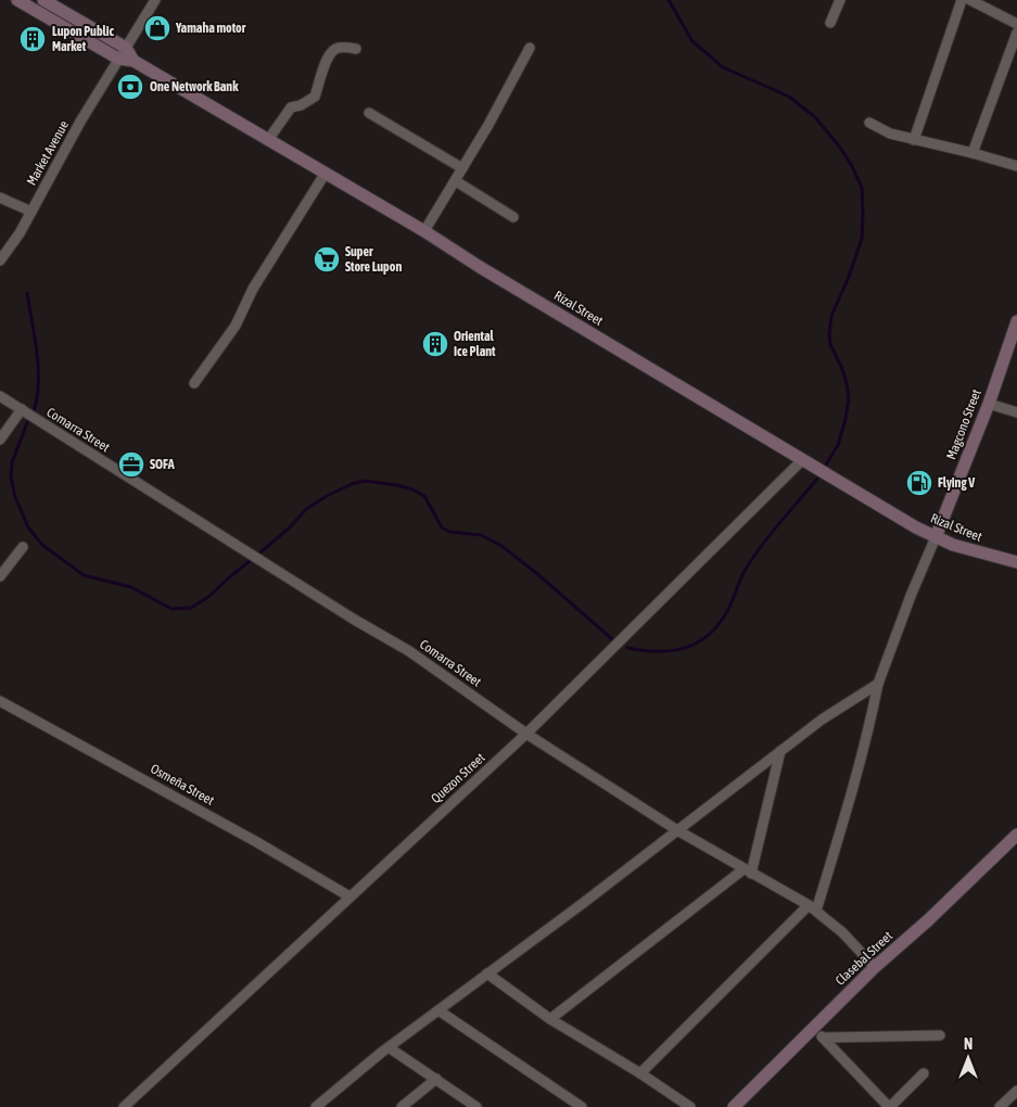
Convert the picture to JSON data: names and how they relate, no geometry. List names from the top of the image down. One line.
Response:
{"streets":{"street":["Market Avenue","Rizal Street","Magcono Street","Comarra Street","Quezon Street","Osmeña Street","Clasebal Street"]},"crossings":[["Market Avenue","Rizal Street"],["Rizal Street","Magcono Street"],["Rizal Street","Quezon Street"],["Comarra Street","Quezon Street"],["Comarra Street","Clasebal Street"],["Quezon Street","Osmeña Street"]],"places":{"shop":["Yamaha motor"],"building":["Lupon Public Market","Oriental Ice Plant"],"bank":["One Network Bank"],"supermarket":["Super Store Lupon"],"office":["SOFA"],"fuel station":["Flying V"]},"north":"top"}
